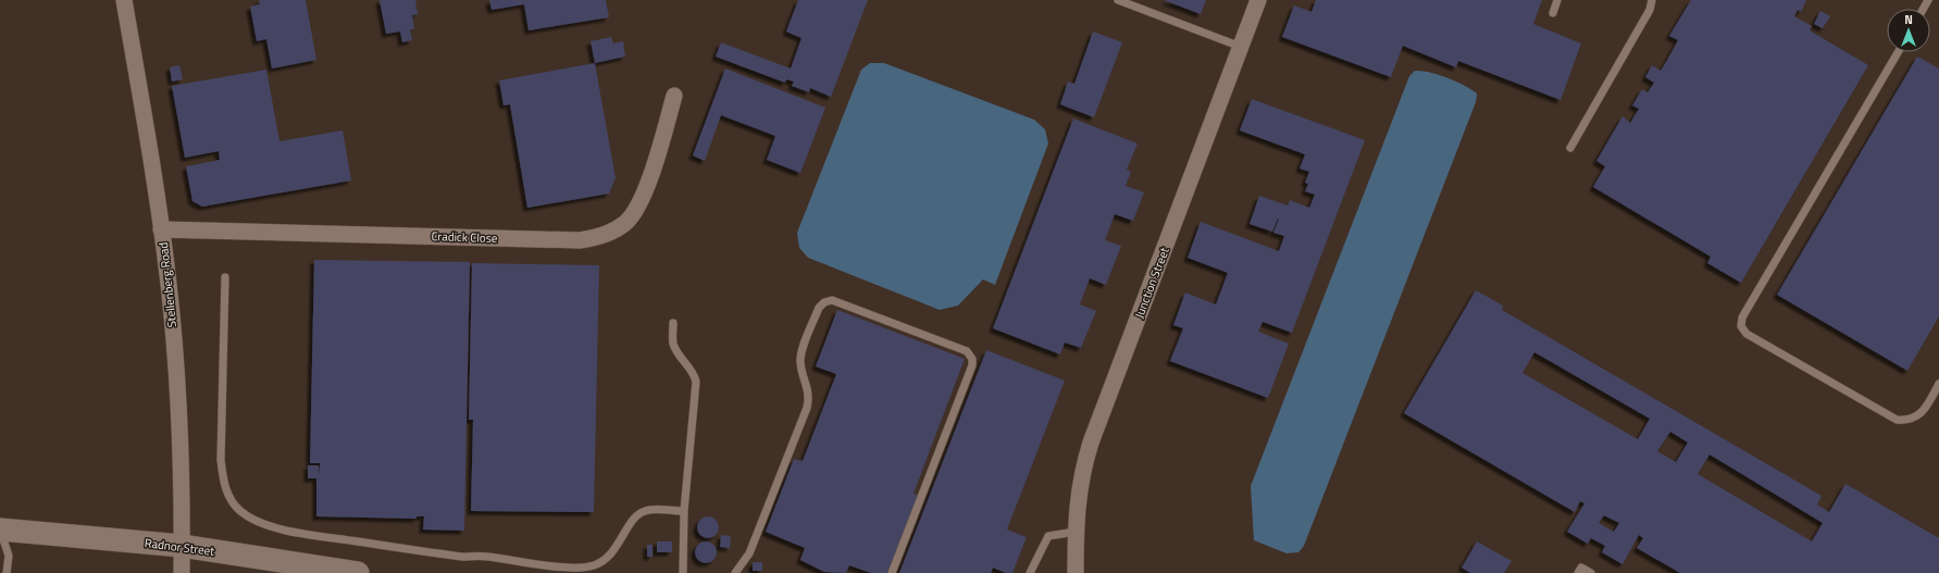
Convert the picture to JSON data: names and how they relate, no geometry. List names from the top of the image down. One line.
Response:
{"streets":{"street":["Cradick Close","Junction Street","Stellenberg Road","Radnor Street"]},"crossings":[["Cradick Close","Stellenberg Road"],["Stellenberg Road","Radnor Street"]],"north":"top"}
